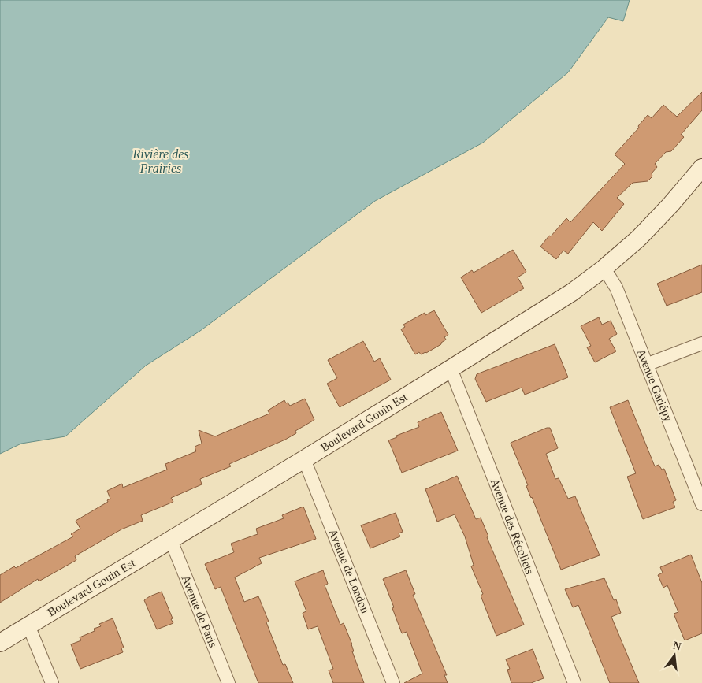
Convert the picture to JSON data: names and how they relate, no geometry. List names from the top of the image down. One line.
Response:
{"streets":{"street":["Avenue Gariépy","Boulevard Gouin Est","Avenue des Récollets","Avenue de London","Avenue de Paris"]},"crossings":[["Avenue Gariépy","Boulevard Gouin Est"],["Boulevard Gouin Est","Avenue des Récollets"],["Boulevard Gouin Est","Avenue de London"],["Boulevard Gouin Est","Avenue de Paris"]],"water":["Rivière des Prairies"],"north":"top"}
